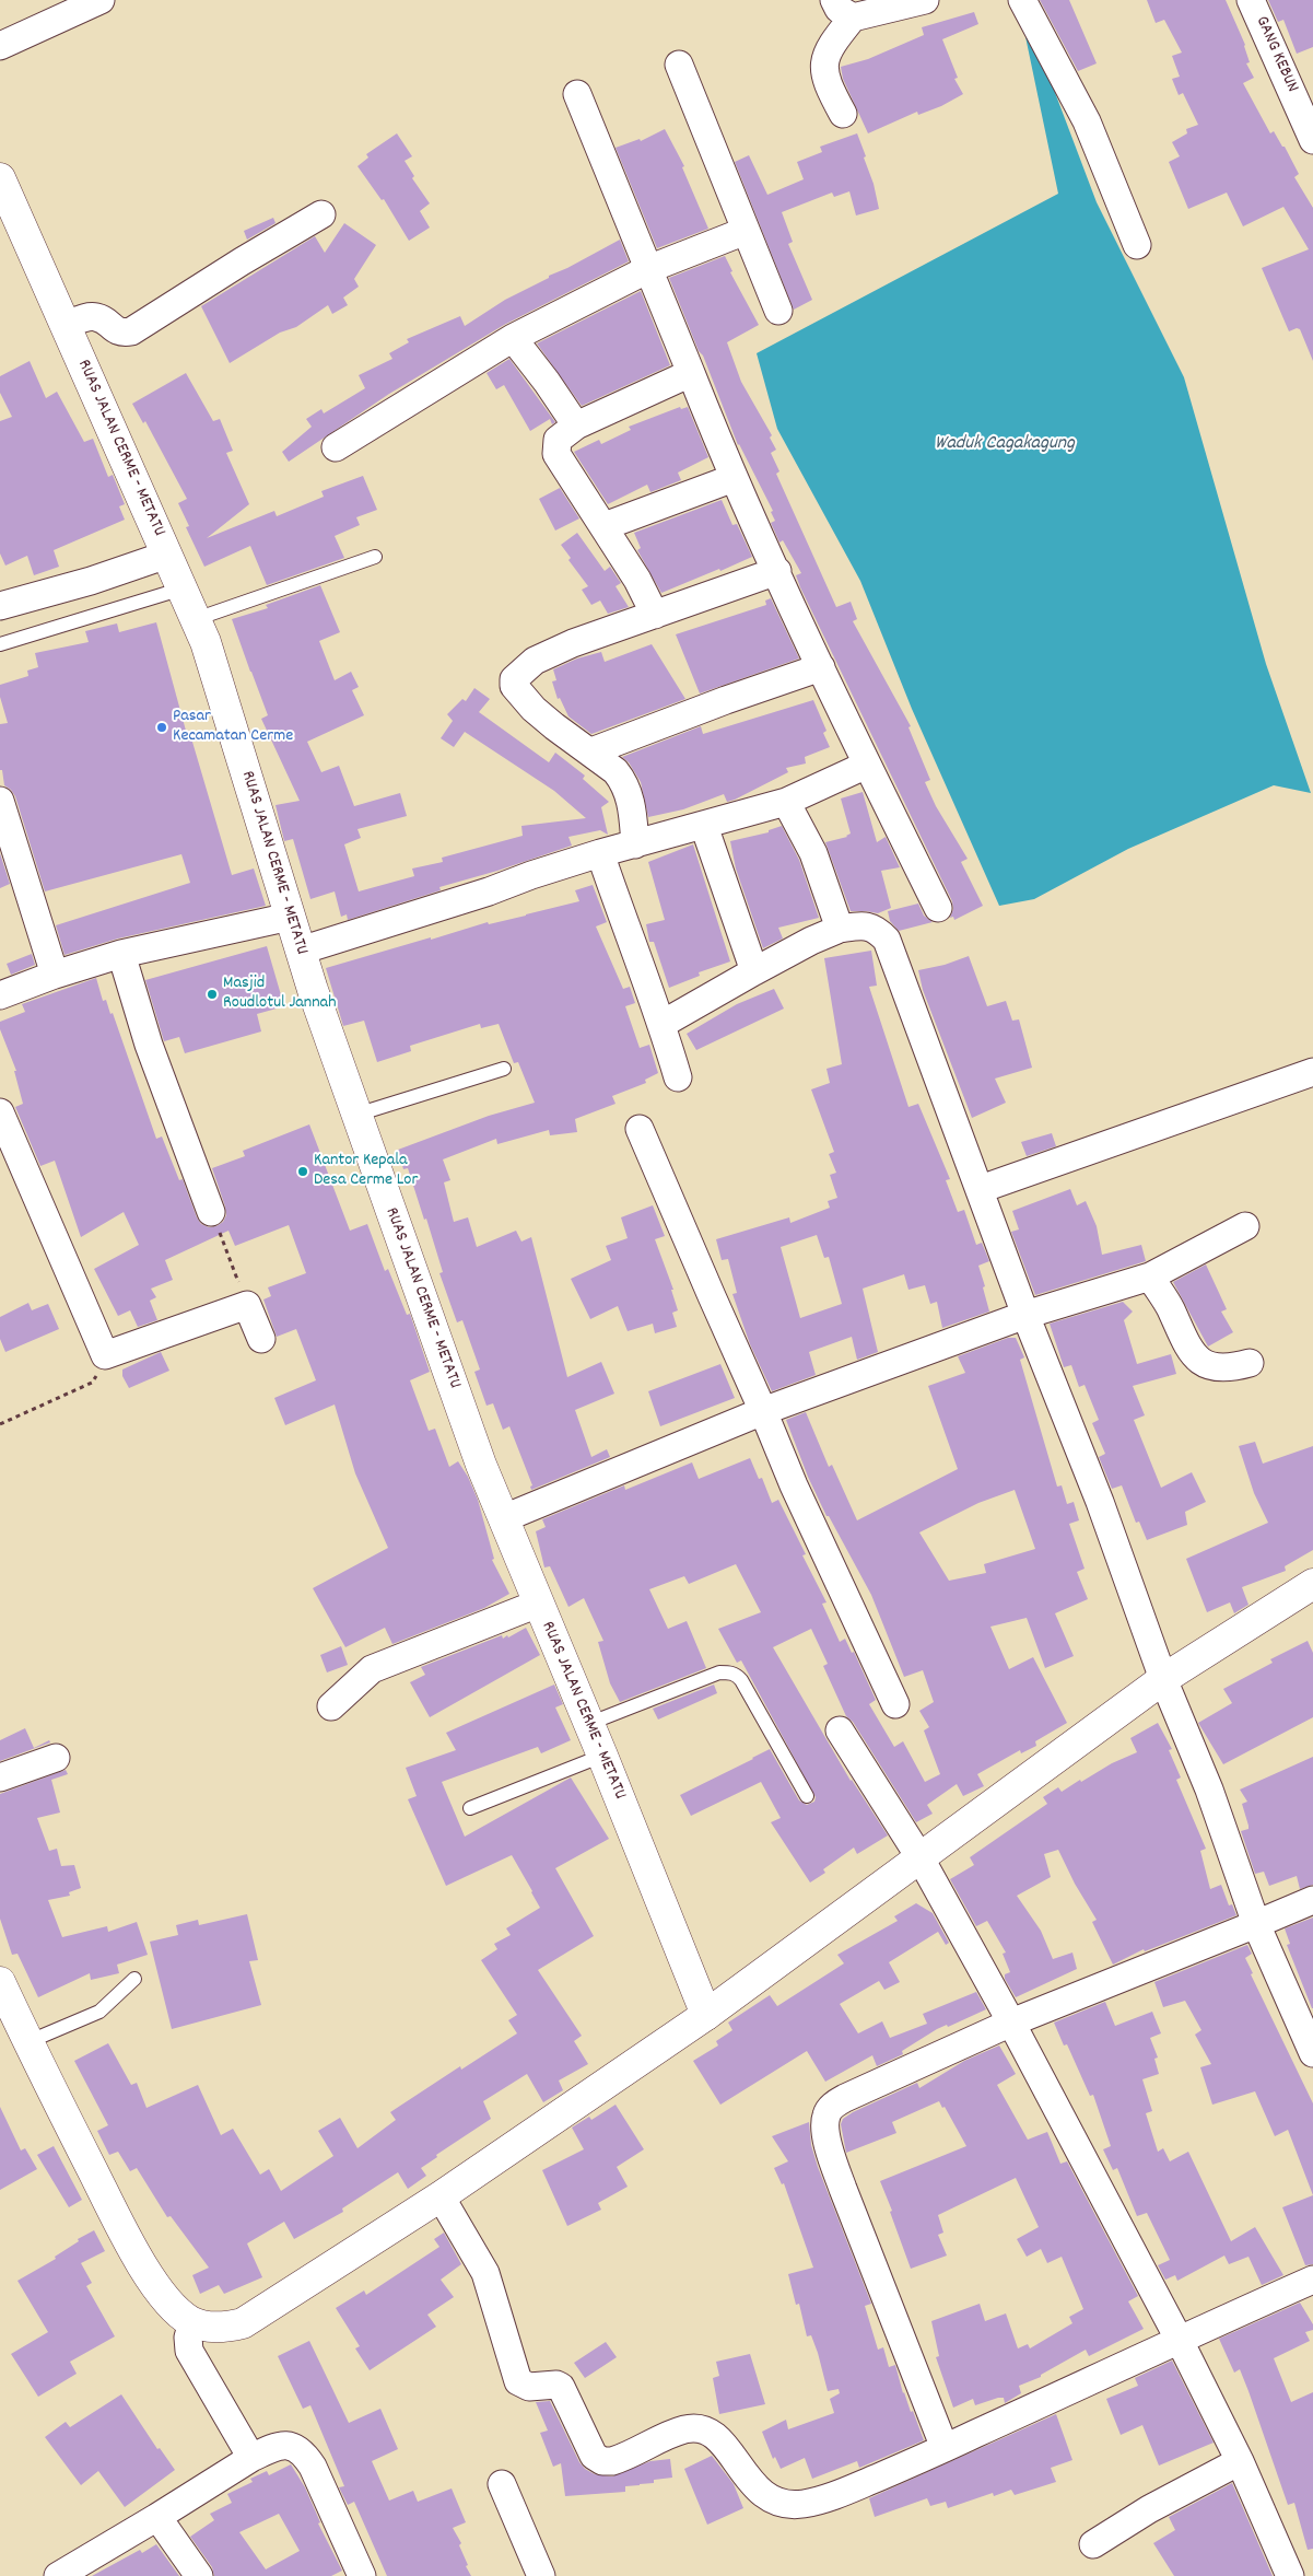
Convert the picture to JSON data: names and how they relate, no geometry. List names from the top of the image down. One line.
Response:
{"streets":{"main road":["RUAS JALAN CERME - METATU"],"street":["GANG KEBUN"]},"water":["Waduk Cagakagung"],"places":["Pasar Kecamatan Cerme","Masjid Roudlotul Jannah","Kantor Kepala Desa Cerme Lor"]}
